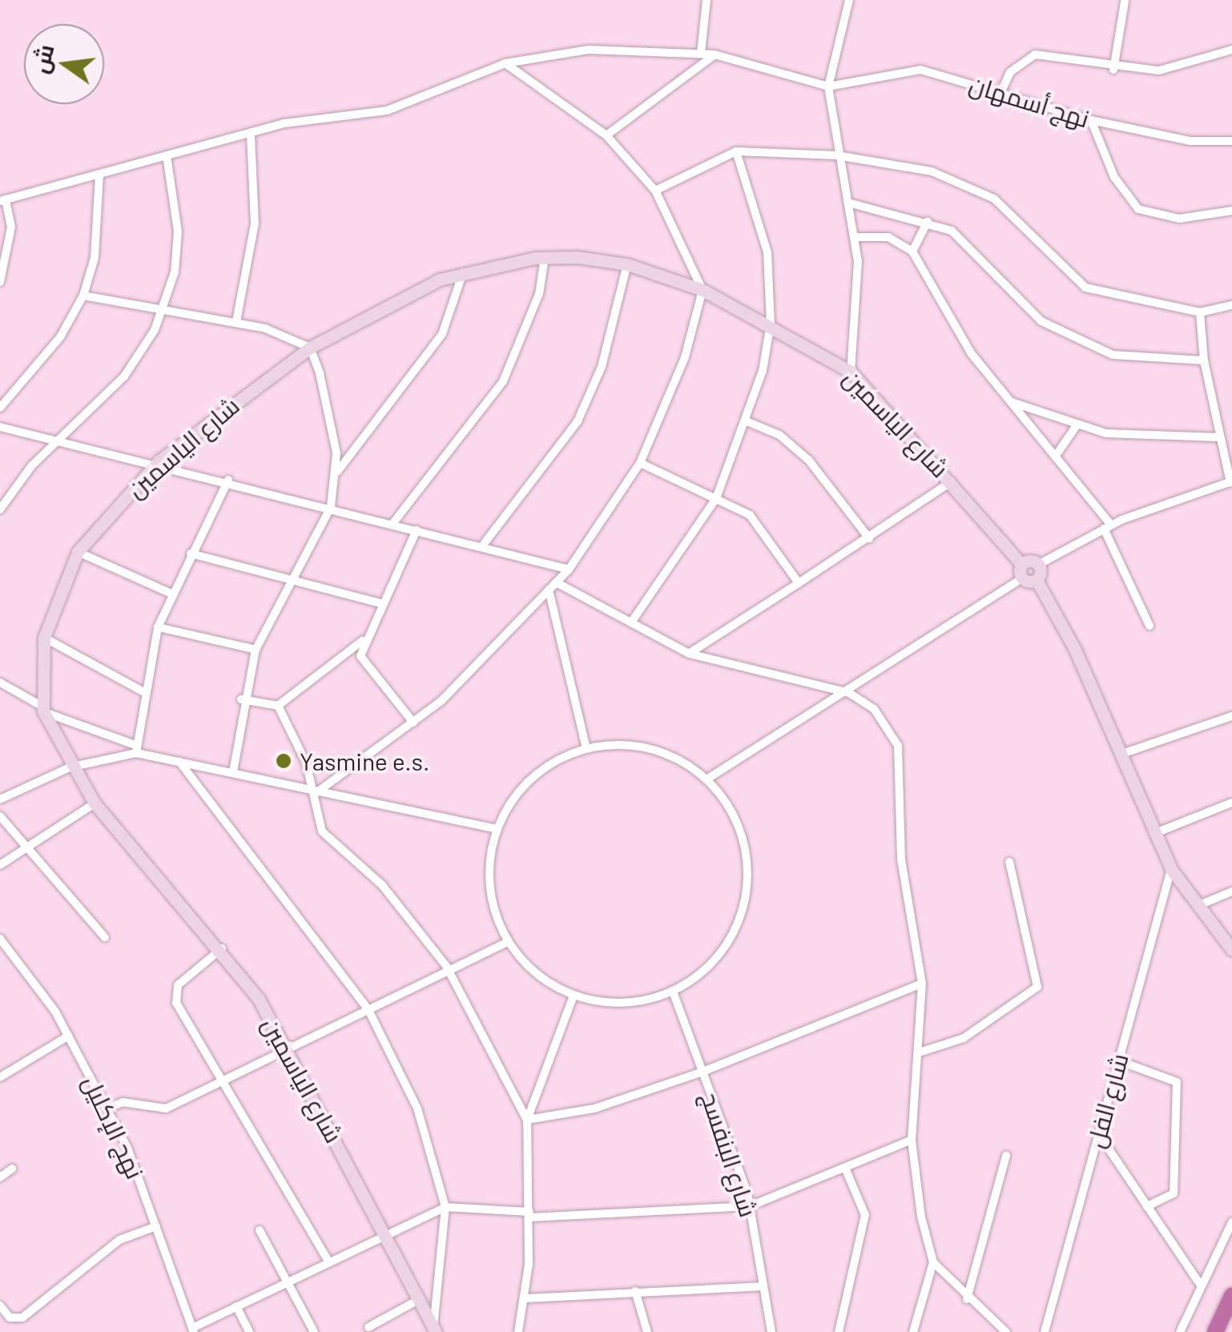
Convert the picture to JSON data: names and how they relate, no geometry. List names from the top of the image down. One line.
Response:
{"streets":{"street":["نهج أسمهان","شارع الياسمين","شارع الفل","نهج الإكليل","شارع البنفسج"]},"places":["Yasmine e.s."],"north":"left"}
